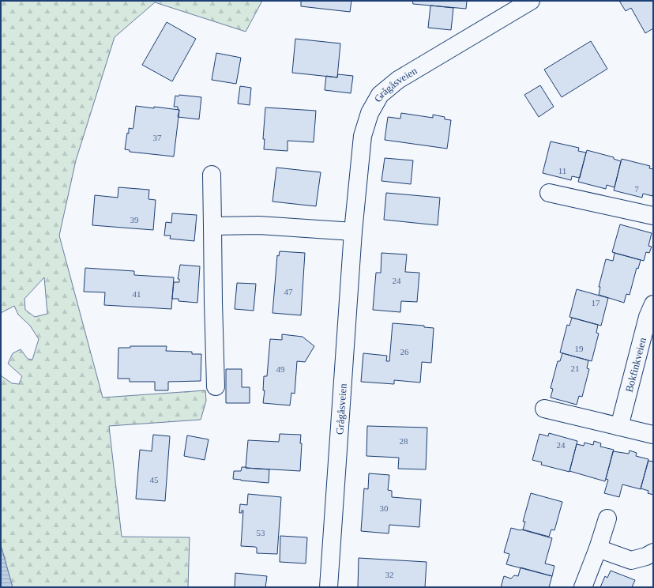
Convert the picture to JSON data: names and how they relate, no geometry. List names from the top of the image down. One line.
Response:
{"streets":{"street":["Grågåsveien","Bokfinkveien"]},"house_numbers":["37","11","7","39","24","47","41","17","19","26","21","49","28","24","45","30","53","32"]}
